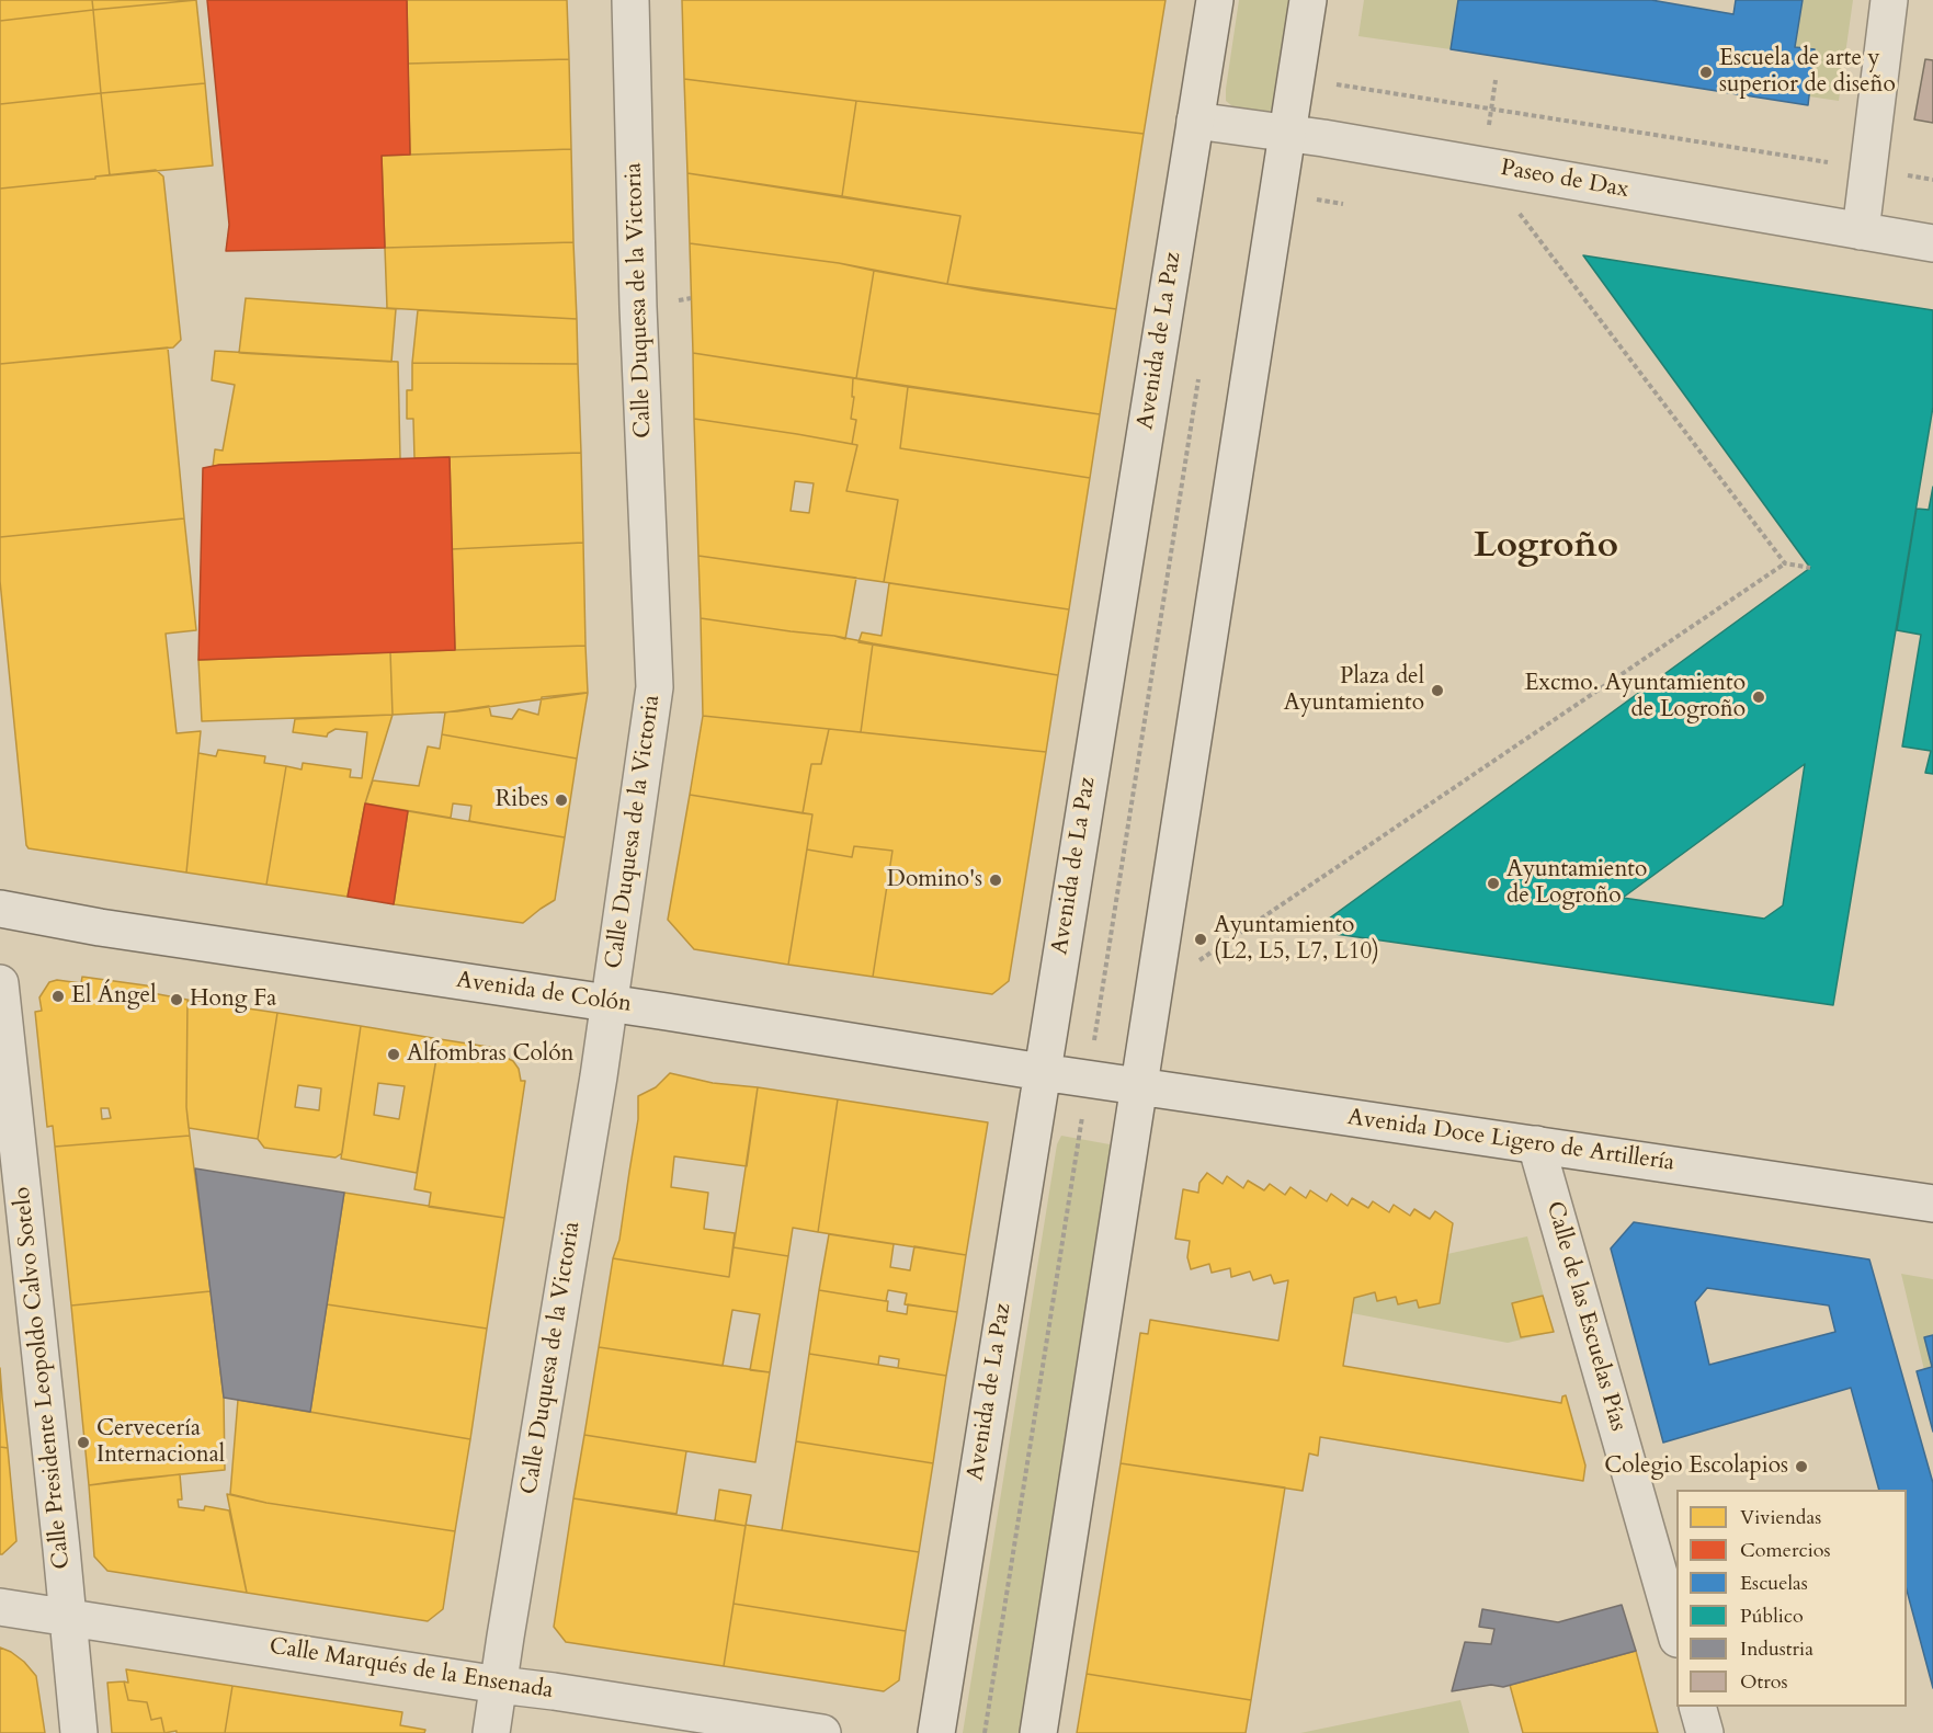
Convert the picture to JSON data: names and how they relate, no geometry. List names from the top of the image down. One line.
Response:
{"streets":{"main road":["Paseo de Dax","Calle Duquesa de la Victoria","Avenida de La Paz","Avenida de Colón","Avenida Doce Ligero de Artillería","Calle de las Escuelas Pías","Calle Presidente Leopoldo Calvo Sotelo","Calle Marqués de la Ensenada"]},"crossings":[["Paseo de Dax","Avenida de La Paz"],["Calle Duquesa de la Victoria","Avenida de Colón"],["Calle Duquesa de la Victoria","Calle Marqués de la Ensenada"],["Avenida de La Paz","Avenida de Colón"],["Avenida de La Paz","Avenida Doce Ligero de Artillería"],["Avenida de Colón","Avenida Doce Ligero de Artillería"],["Avenida Doce Ligero de Artillería","Calle de las Escuelas Pías"],["Calle Presidente Leopoldo Calvo Sotelo","Calle Marqués de la Ensenada"]],"districts":["Logroño"],"places":["Escuela de arte y superior de diseño","Plaza del Ayuntamiento","Excmo. Ayuntamiento de Logroño","Ribes","Domino's","Ayuntamiento de Logroño","Ayuntamiento (L2, L5, L7, L10)","El Ángel","Hong Fa","Alfombras Colón","Cervecería Internacional","Colegio Escolapios"],"legend":["Viviendas","Comercios","Escuelas","Público","Industria","Otros"]}
